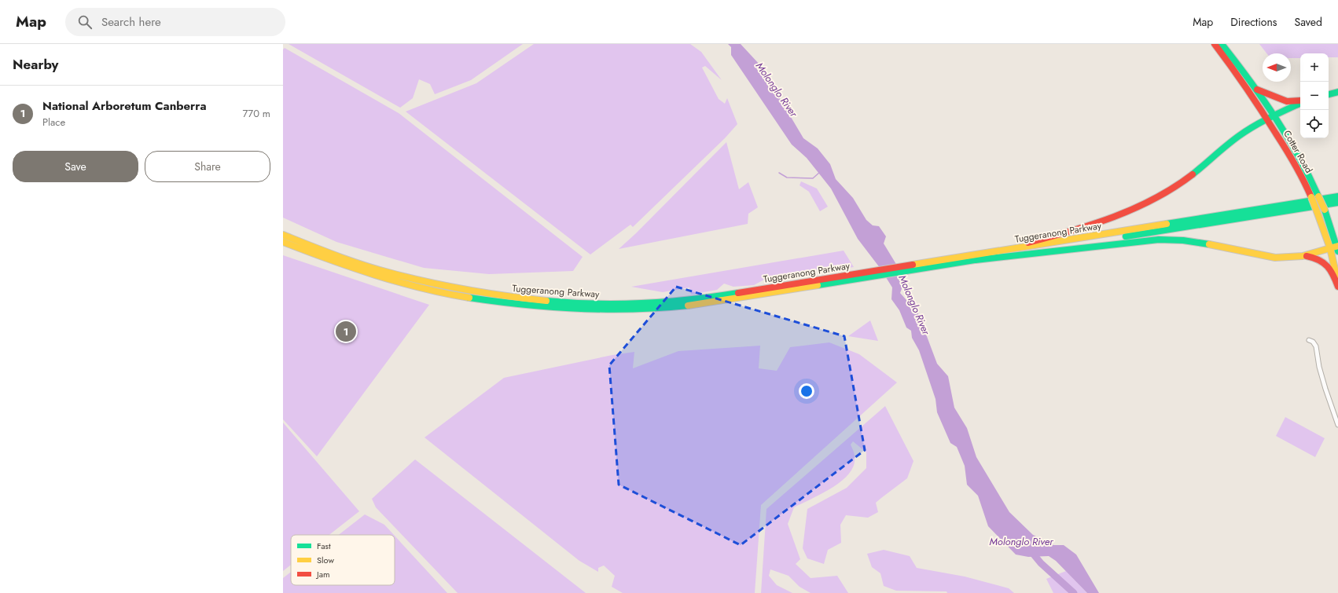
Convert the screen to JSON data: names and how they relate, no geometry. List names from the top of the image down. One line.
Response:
{"streets":{"main road":["Cotter Road","Tuggeranong Parkway"]},"water":["Molonglo River"],"legend":["Fast","Slow","Jam"],"north":"left","page":{"header":"Map","search":"Search here","nav":["Map","Directions","Saved"],"heading":"Nearby","map_buttons":["+","−"],"list":[{"mark":"1","name":"National Arboretum Canberra","note":"Place","value":"770 m"}],"buttons":["Save","Share"],"pins":"1"}}
